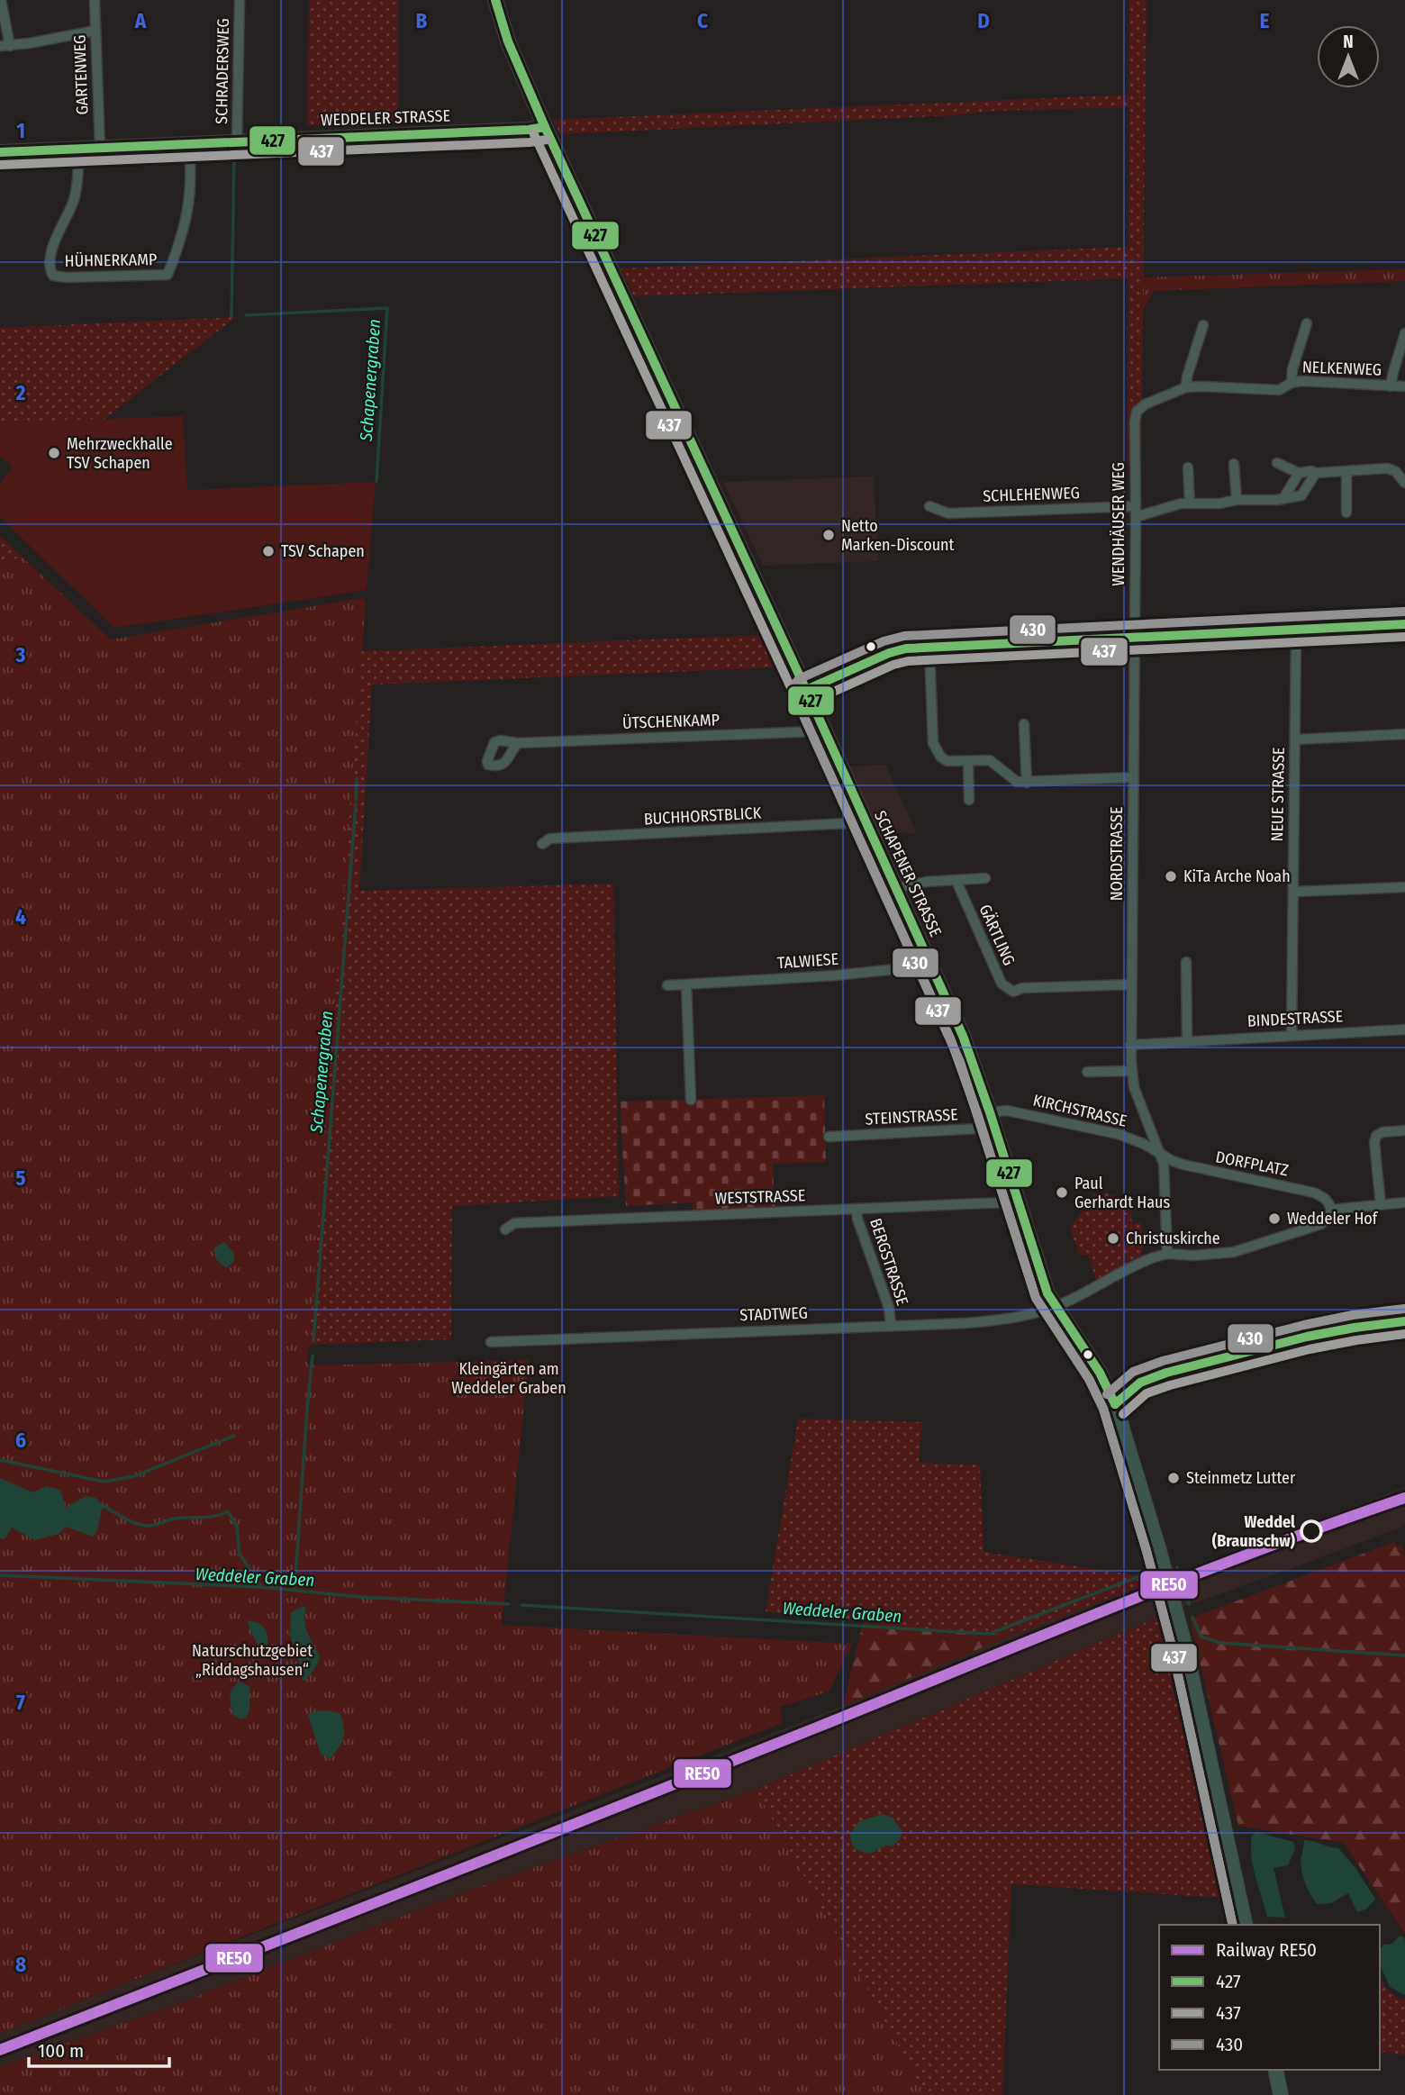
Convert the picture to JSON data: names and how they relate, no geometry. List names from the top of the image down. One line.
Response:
{"streets":{"street":["SCHRADERSWEG","GARTENWEG","WEDDELER STRASSE","HÜHNERKAMP","NELKENWEG","SCHLEHENWEG","WENDHÄUSER WEG","ÜTSCHENKAMP","NEUE STRASSE","BUCHHORSTBLICK","NORDSTRASSE","SCHAPENER STRASSE","GÄRTLING","TALWIESE","BINDESTRASSE","KIRCHSTRASSE","STEINSTRASSE","DORFPLATZ","WESTSTRASSE","BERGSTRASSE","STADTWEG"]},"crossings":[["SCHRADERSWEG","WEDDELER STRASSE"],["GARTENWEG","WEDDELER STRASSE"],["WEDDELER STRASSE","HÜHNERKAMP"],["WEDDELER STRASSE","SCHAPENER STRASSE"],["NELKENWEG","WENDHÄUSER WEG"],["SCHLEHENWEG","WENDHÄUSER WEG"],["WENDHÄUSER WEG","NORDSTRASSE"],["ÜTSCHENKAMP","SCHAPENER STRASSE"],["NEUE STRASSE","BINDESTRASSE"],["BUCHHORSTBLICK","SCHAPENER STRASSE"],["NORDSTRASSE","GÄRTLING"],["NORDSTRASSE","BINDESTRASSE"],["NORDSTRASSE","KIRCHSTRASSE"],["NORDSTRASSE","DORFPLATZ"],["SCHAPENER STRASSE","TALWIESE"],["SCHAPENER STRASSE","KIRCHSTRASSE"],["SCHAPENER STRASSE","STEINSTRASSE"],["SCHAPENER STRASSE","WESTSTRASSE"],["SCHAPENER STRASSE","STADTWEG"],["KIRCHSTRASSE","DORFPLATZ"],["WESTSTRASSE","BERGSTRASSE"],["BERGSTRASSE","STADTWEG"]],"water":["Schapenergraben","Weddeler Graben"],"parks":["Kleingärten am Weddeler Graben","Naturschutzgebiet „Riddagshausen“"],"places":["Mehrzweckhalle TSV Schapen","Netto Marken-Discount","TSV Schapen","KiTa Arche Noah","Paul Gerhardt Haus","Weddeler Hof","Christuskirche","Steinmetz Lutter","Weddel (Braunschw)"],"lines":["transit line 427","transit line 437","transit line 430","rail line RE50"],"legend":["Railway RE50","427","437","430"],"scale_bar":"100 m","north":"top","grid":{"columns":["A","B","C","D","E"],"rows":["1","2","3","4","5","6","7","8"]}}
